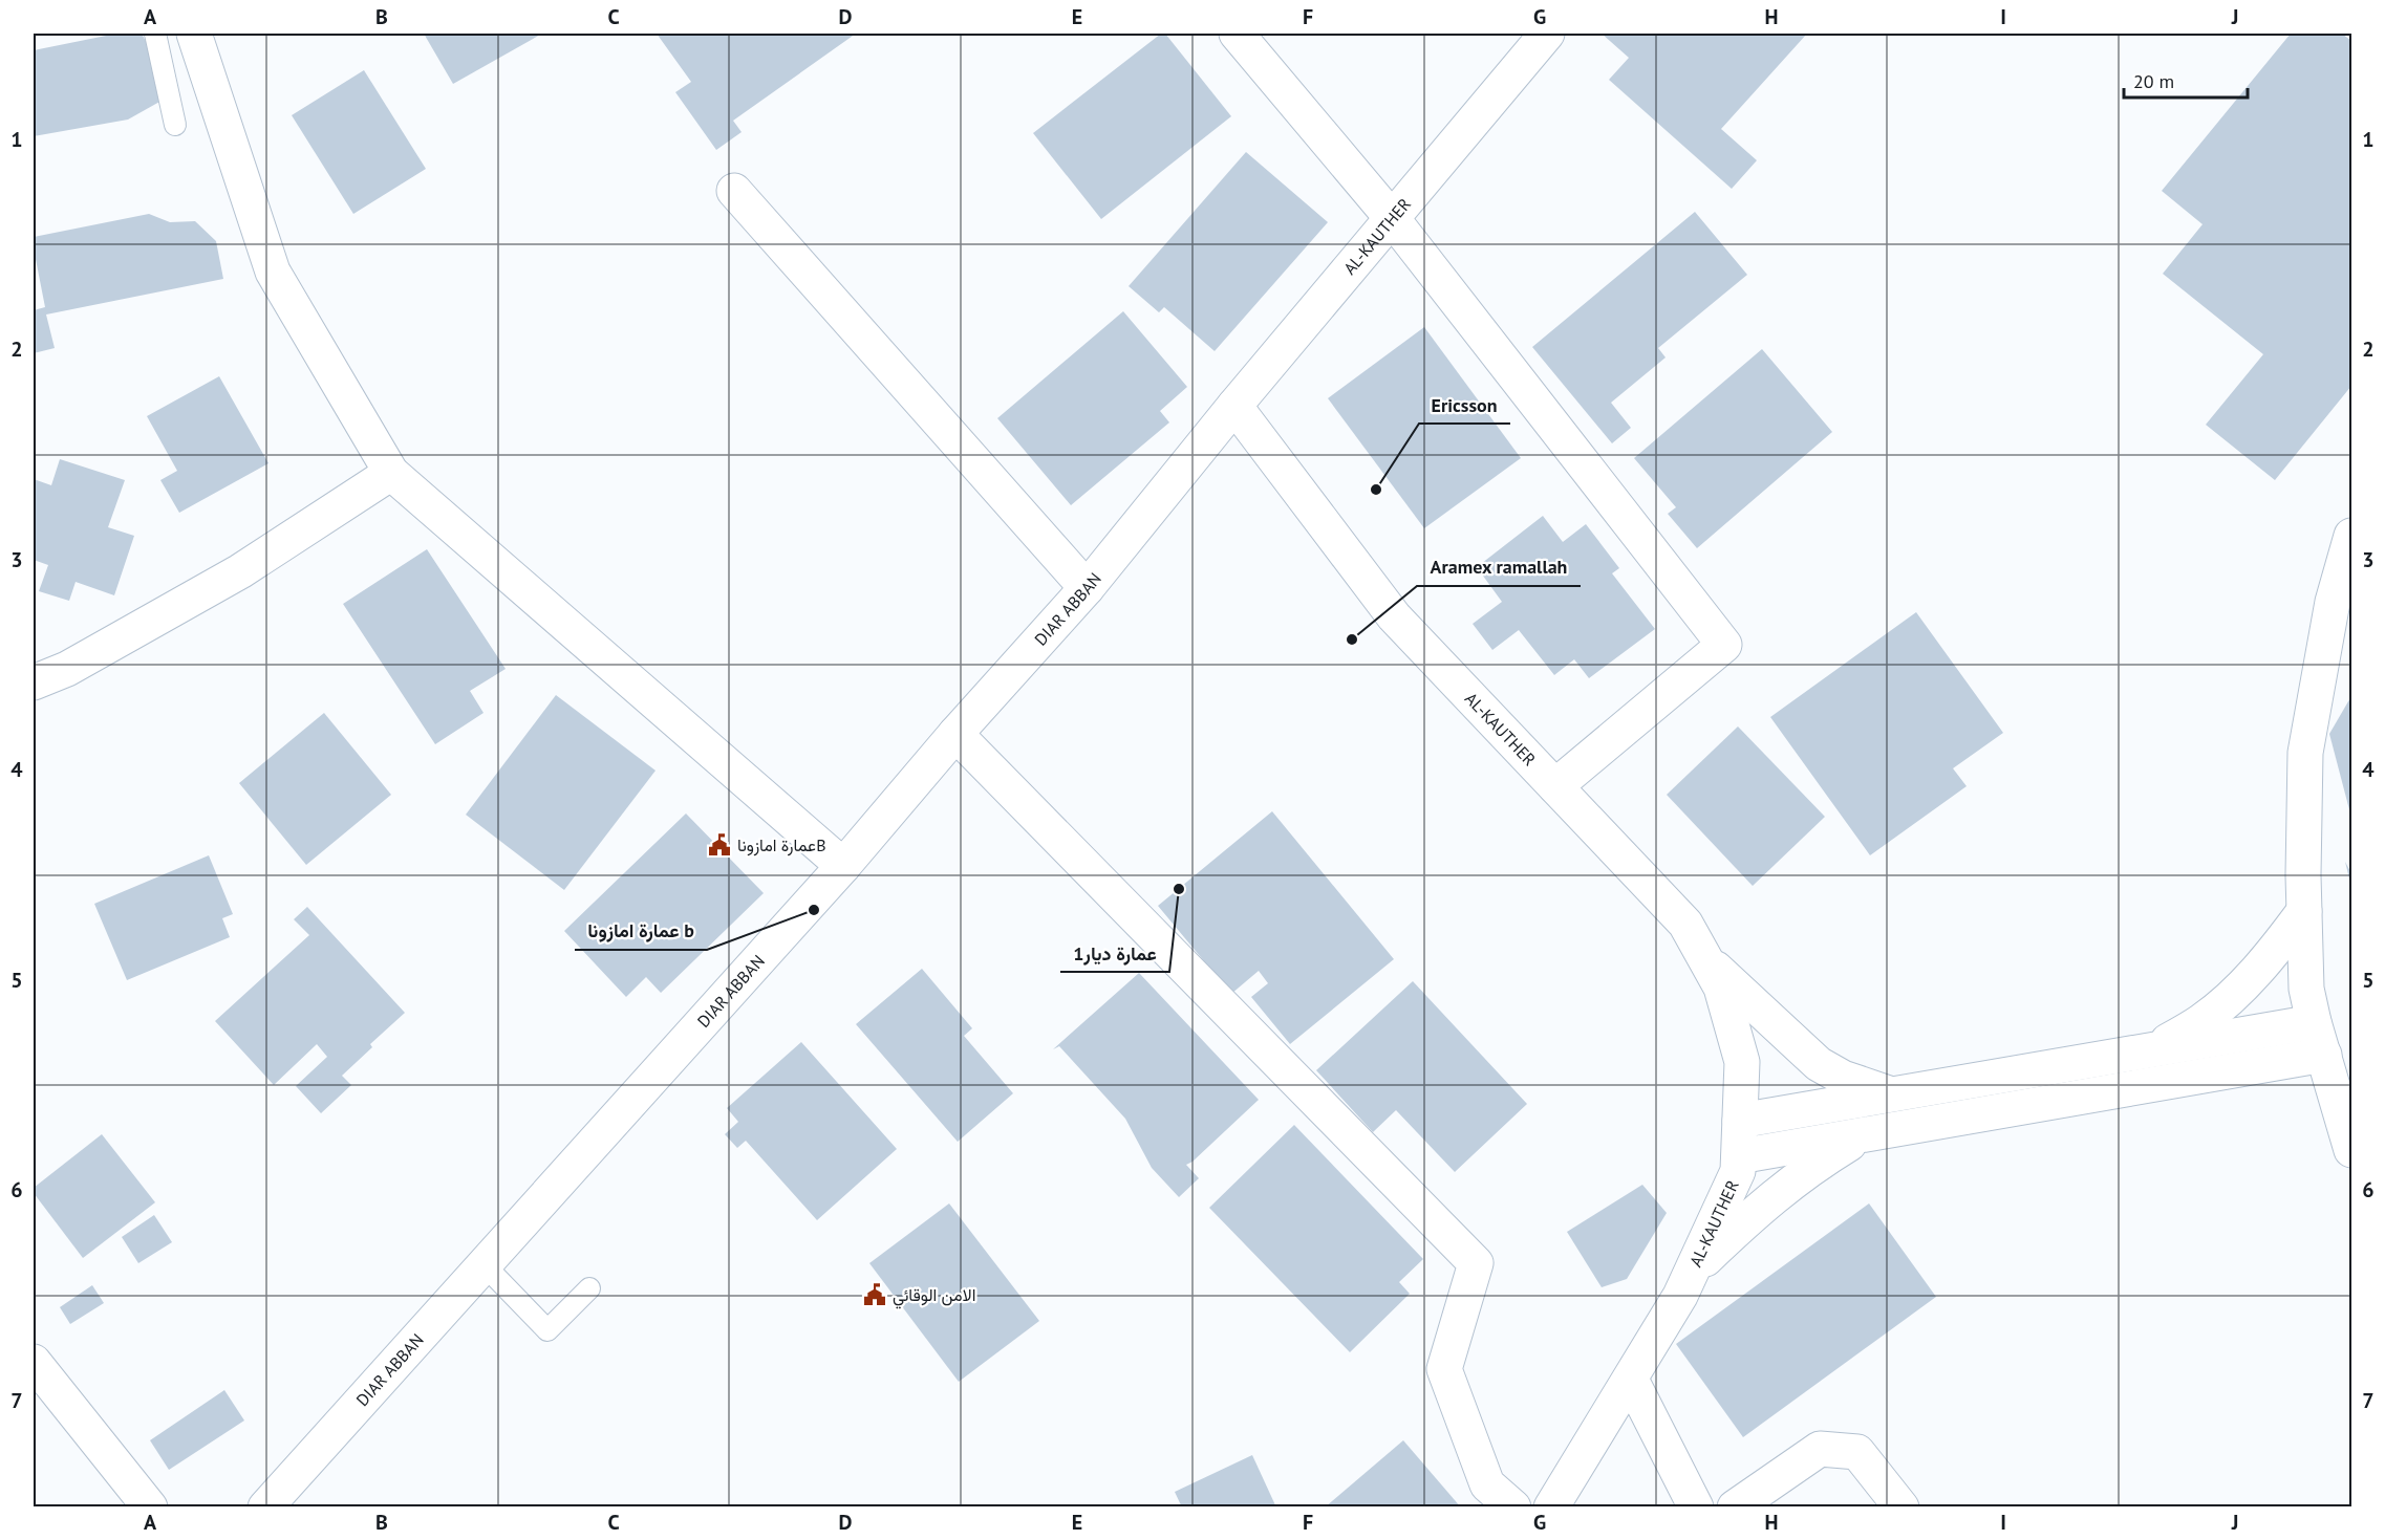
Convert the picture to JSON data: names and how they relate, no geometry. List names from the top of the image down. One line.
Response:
{"streets":{"street":["AL-KAUTHER","DIAR ABBAN"]},"crossings":[["AL-KAUTHER","DIAR ABBAN"]],"places":{"other":["Ericsson","Aramex ramallah","عمارة ديار1","عمارة امازونا b"],"public building":["عمارة امازوناB","الامن الوقائي"]},"scale_bar":"20 m","grid":{"columns":["A","B","C","D","E","F","G","H","I","J"],"rows":["1","2","3","4","5","6","7"]}}
